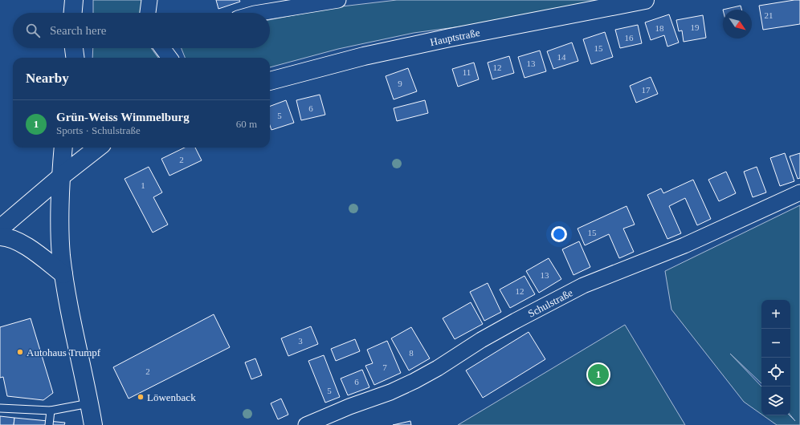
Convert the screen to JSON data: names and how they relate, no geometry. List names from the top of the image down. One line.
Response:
{"streets":{"main road":["Hauptstraße"],"street":["Schulstraße"]},"places":["Autohaus Trumpf","Löwenback"],"house_numbers":["21","19","18","16","15","14","13","12","11","9","17","6","5","2","1","15","13","12","3","8","7","2","6","5"],"north":"bottom right","page":{"search":"Search here","heading":"Nearby","list":[{"mark":"1","name":"Grün-Weiss Wimmelburg","note":"Sports · Schulstraße","value":"60 m"}],"map_buttons":["+","−"],"pins":"1"}}
